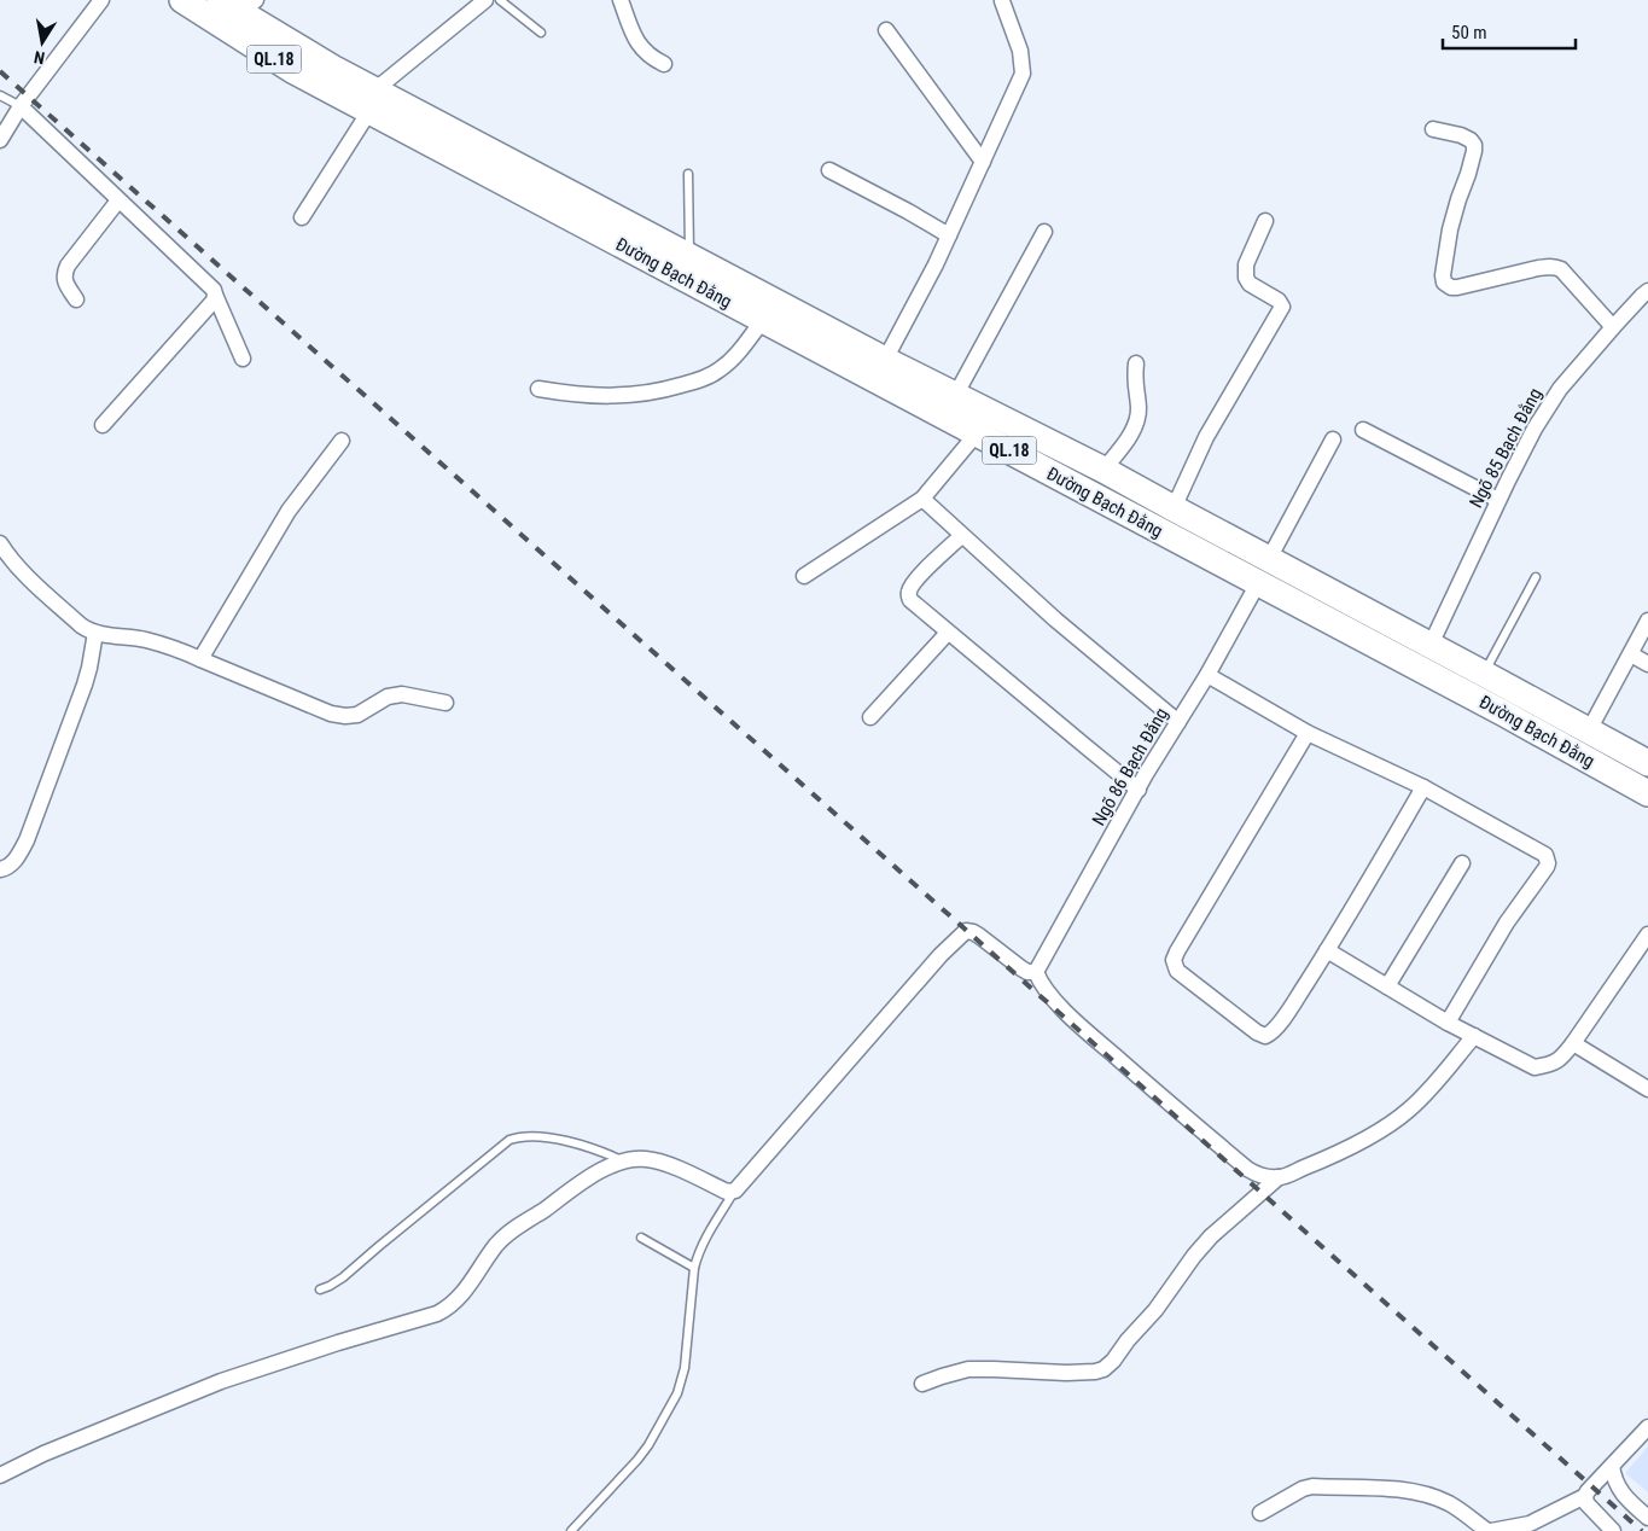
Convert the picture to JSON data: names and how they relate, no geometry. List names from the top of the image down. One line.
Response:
{"streets":{"highway":["QL.18","Đường Bạch Đằng"],"street":["Ngõ 85 Bạch Đằng","Ngõ 86 Bạch Đằng"]},"crossings":[["QL.18","Đường Bạch Đằng"],["Đường Bạch Đằng","Ngõ 85 Bạch Đằng"],["Đường Bạch Đằng","Ngõ 86 Bạch Đằng"]],"scale_bar":"50 m","north":"bottom"}
